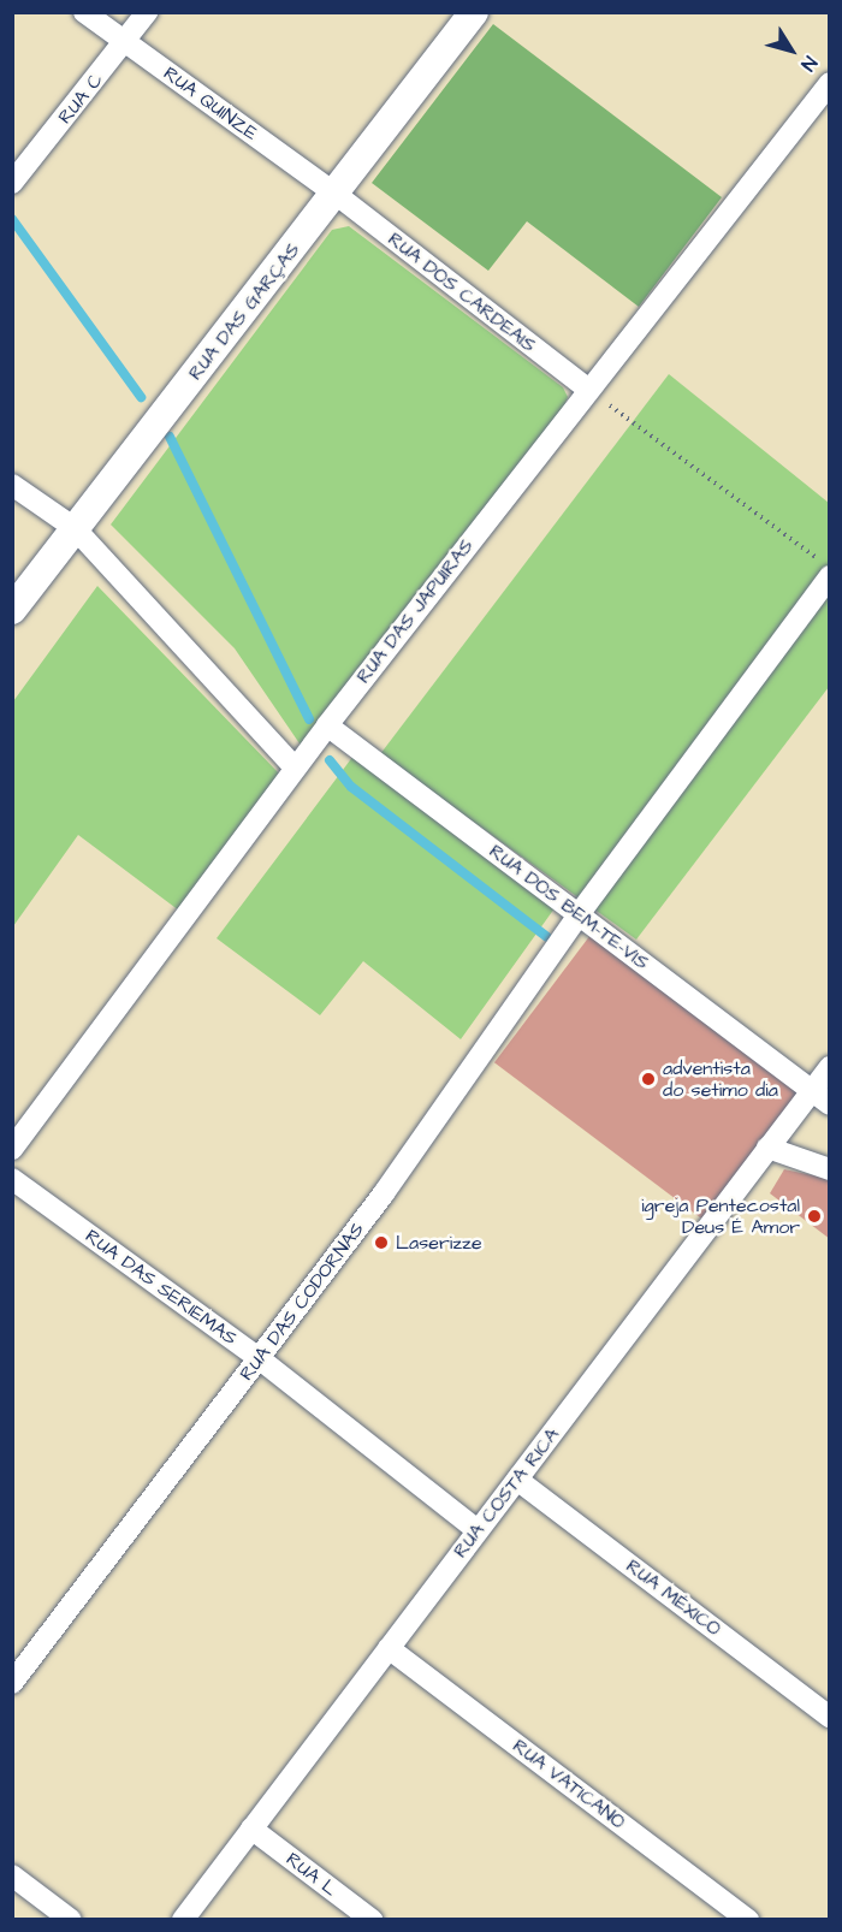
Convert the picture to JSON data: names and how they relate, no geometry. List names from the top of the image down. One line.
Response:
{"streets":{"street":["RUA C","RUA QUINZE","RUA DOS CARDEAIS","RUA DAS GARÇAS","RUA DAS JAPUIRAS","RUA DOS BEM-TE-VIS","RUA DAS SERIEMAS","RUA DAS CODORNAS","RUA COSTA RICA","RUA MÉXICO","RUA VATICANO","RUA L"]},"crossings":[["RUA C","RUA QUINZE"],["RUA QUINZE","RUA DOS CARDEAIS"],["RUA QUINZE","RUA DAS GARÇAS"],["RUA DOS CARDEAIS","RUA DAS GARÇAS"],["RUA DOS CARDEAIS","RUA DAS JAPUIRAS"],["RUA DAS JAPUIRAS","RUA DOS BEM-TE-VIS"],["RUA DOS BEM-TE-VIS","RUA DAS CODORNAS"],["RUA DOS BEM-TE-VIS","RUA COSTA RICA"],["RUA DAS SERIEMAS","RUA DAS CODORNAS"],["RUA DAS SERIEMAS","RUA COSTA RICA"],["RUA COSTA RICA","RUA MÉXICO"],["RUA COSTA RICA","RUA VATICANO"],["RUA COSTA RICA","RUA L"]],"places":["adventista do setimo dia","igreja Pentecostal Deus É Amor","Laserizze"],"north":"bottom right"}
